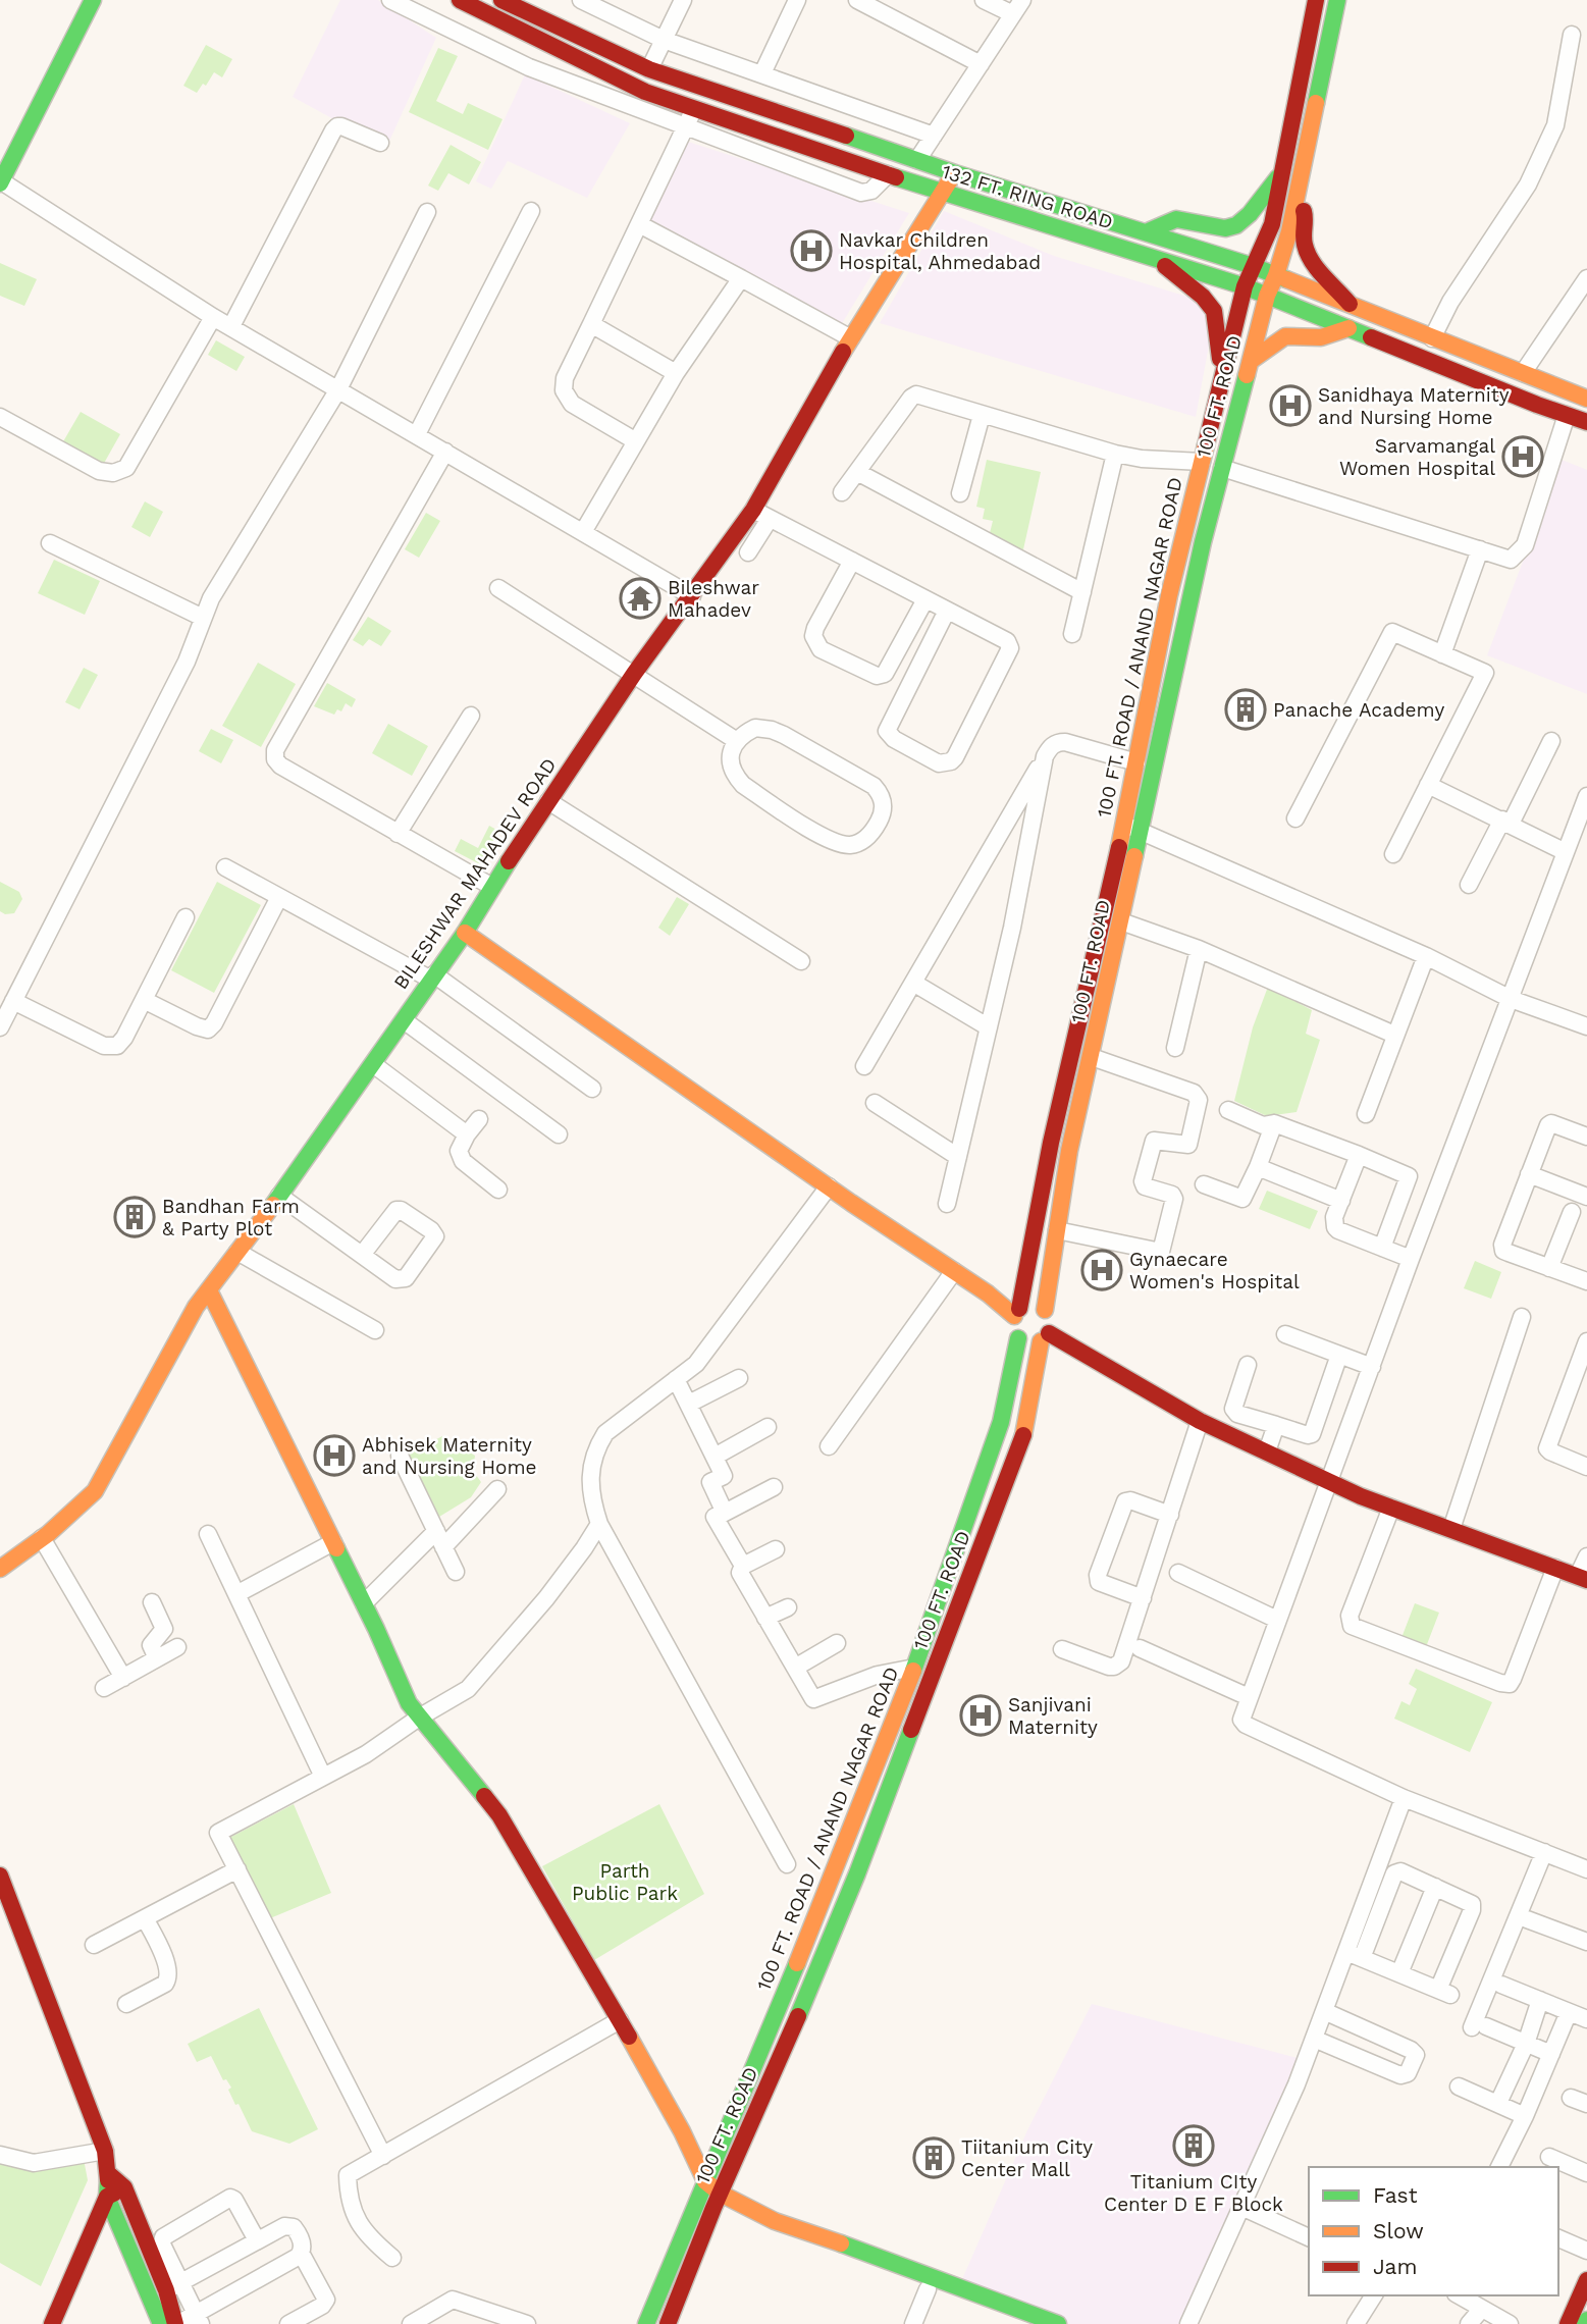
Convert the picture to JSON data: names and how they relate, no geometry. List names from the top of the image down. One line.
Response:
{"streets":{"main road":["132 FT. RING ROAD","100 FT. ROAD","100 FT. ROAD / ANAND NAGAR ROAD","BILESHWAR MAHADEV ROAD"]},"crossings":[["132 FT. RING ROAD","100 FT. ROAD"],["132 FT. RING ROAD","100 FT. ROAD / ANAND NAGAR ROAD"],["132 FT. RING ROAD","BILESHWAR MAHADEV ROAD"],["100 FT. ROAD","100 FT. ROAD / ANAND NAGAR ROAD"]],"parks":["Parth Public Park"],"places":{"hospital":["Navkar Children Hospital, Ahmedabad","Sanidhaya Maternity and Nursing Home","Sarvamangal Women Hospital","Gynaecare Women's Hospital","Abhisek Maternity and Nursing Home","Sanjivani Maternity"],"temple":["Bileshwar Mahadev"],"building":["Panache Academy","Bandhan Farm & Party Plot","Titanium CIty Center D E F Block","Tiitanium City Center Mall"]},"legend":["Fast","Slow","Jam"]}
